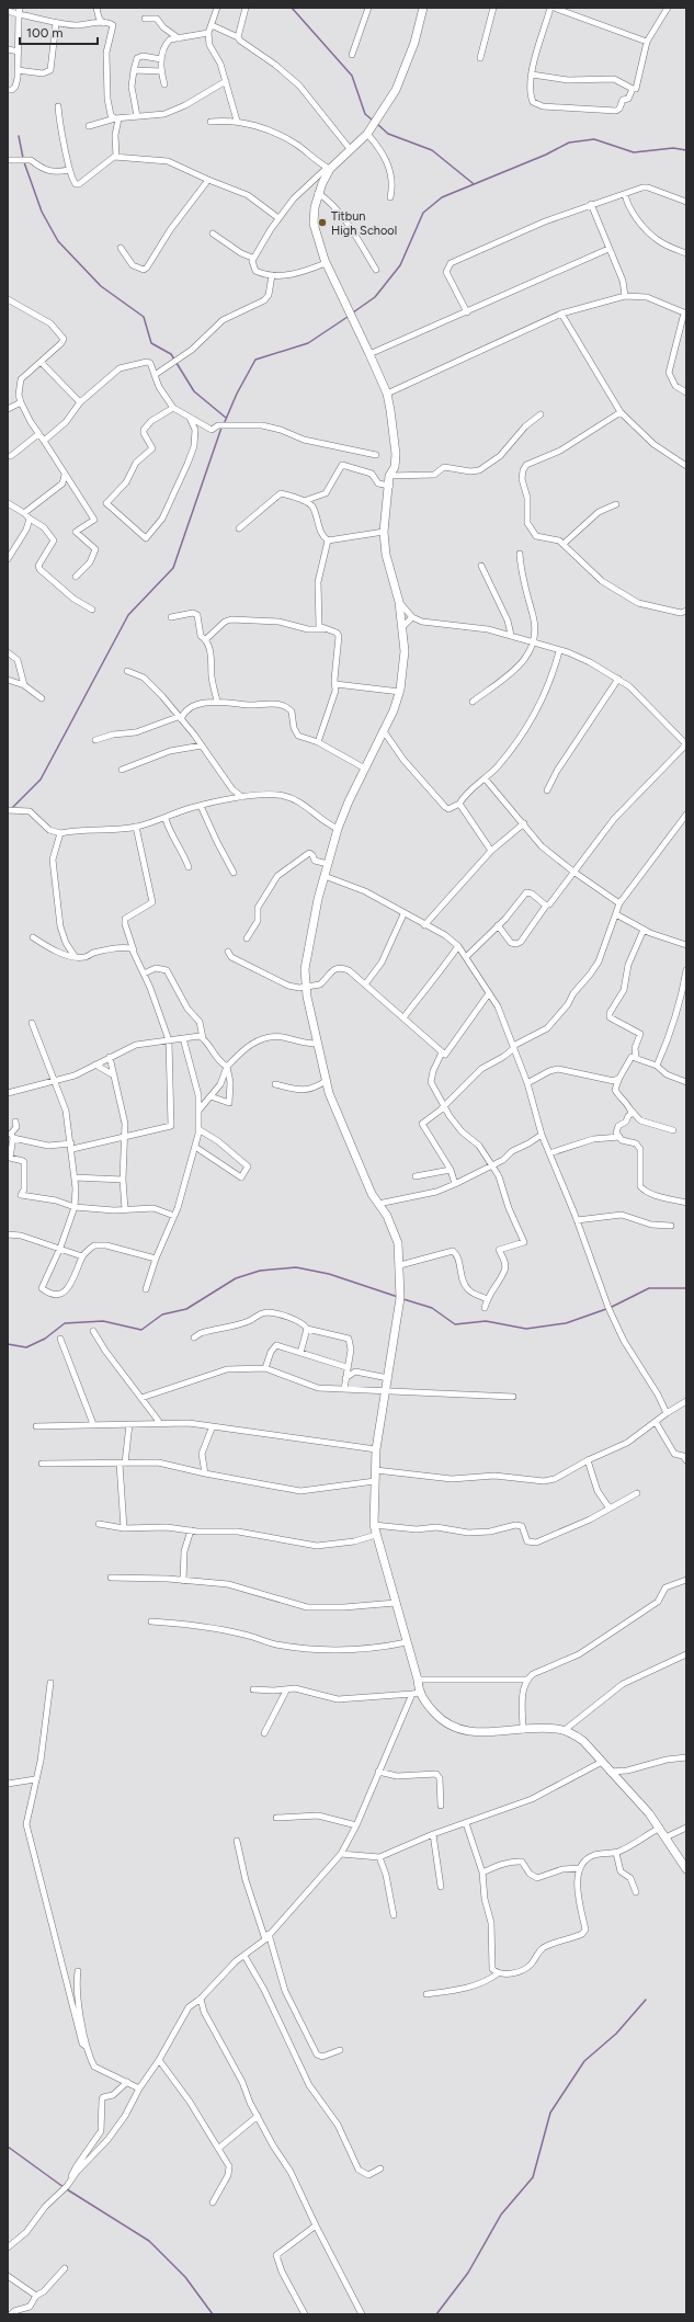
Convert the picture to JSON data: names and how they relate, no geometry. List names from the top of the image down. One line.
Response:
{"places":["Titbun High School"],"scale_bar":"100 m"}
